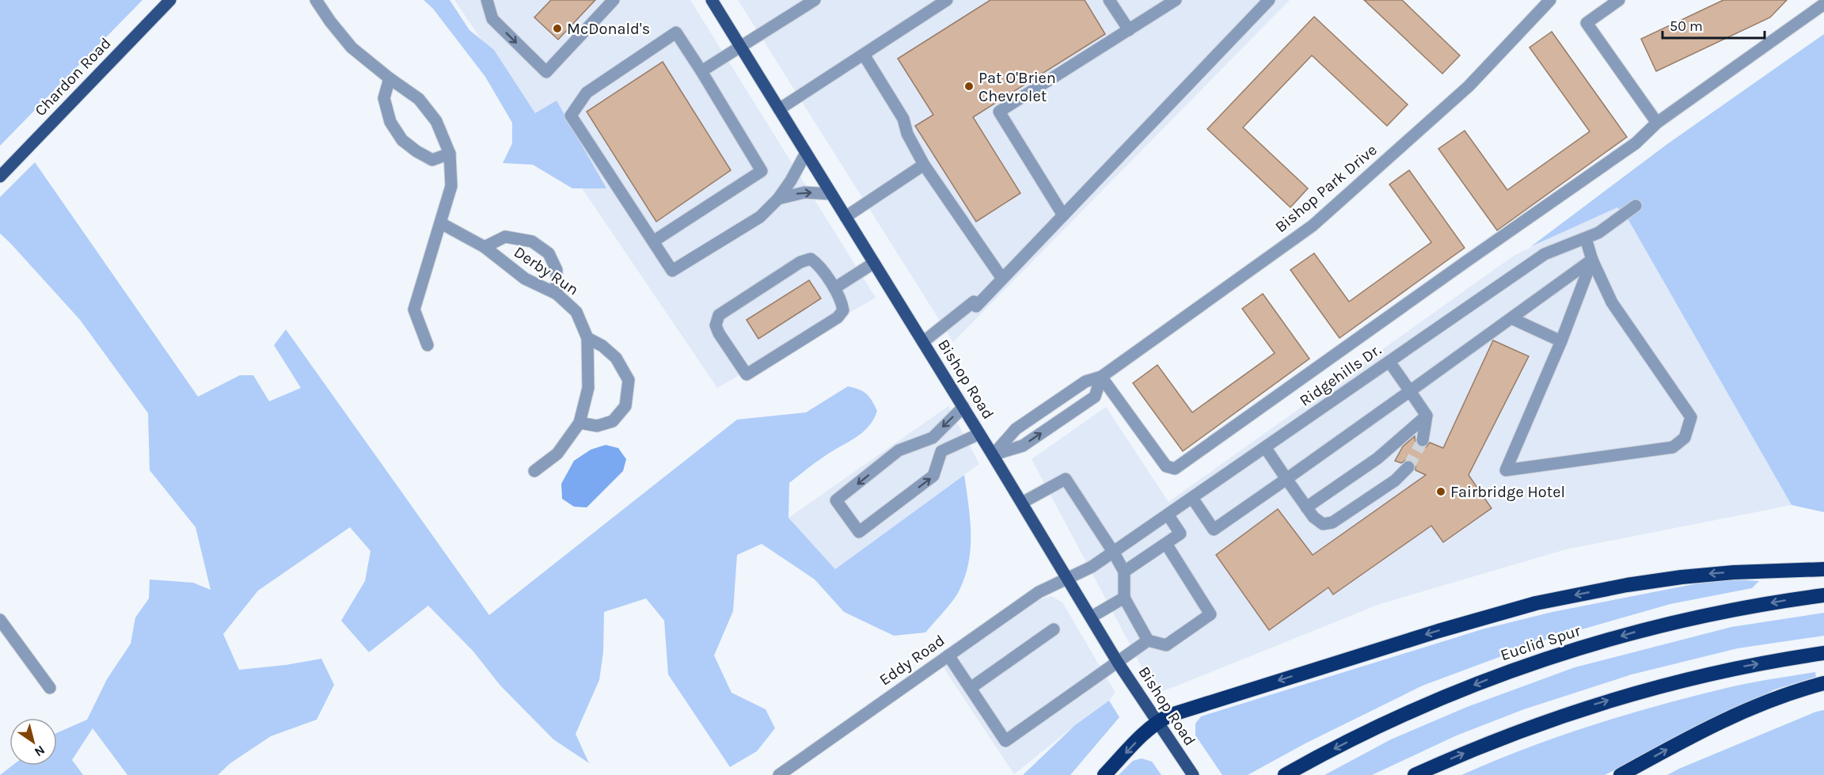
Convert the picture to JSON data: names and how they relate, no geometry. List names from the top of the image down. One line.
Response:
{"streets":{"highway":["Euclid Spur"],"main road":["Chardon Road","Bishop Road"],"street":["Bishop Park Drive","Derby Run","Ridgehills Dr.","Eddy Road"]},"crossings":[["Bishop Park Drive","Bishop Road"],["Ridgehills Dr.","Bishop Road"],["Ridgehills Dr.","Eddy Road"],["Bishop Road","Eddy Road"]],"places":["McDonald's","Pat O'Brien Chevrolet","Fairbridge Hotel"],"scale_bar":"50 m","north":"bottom right"}
